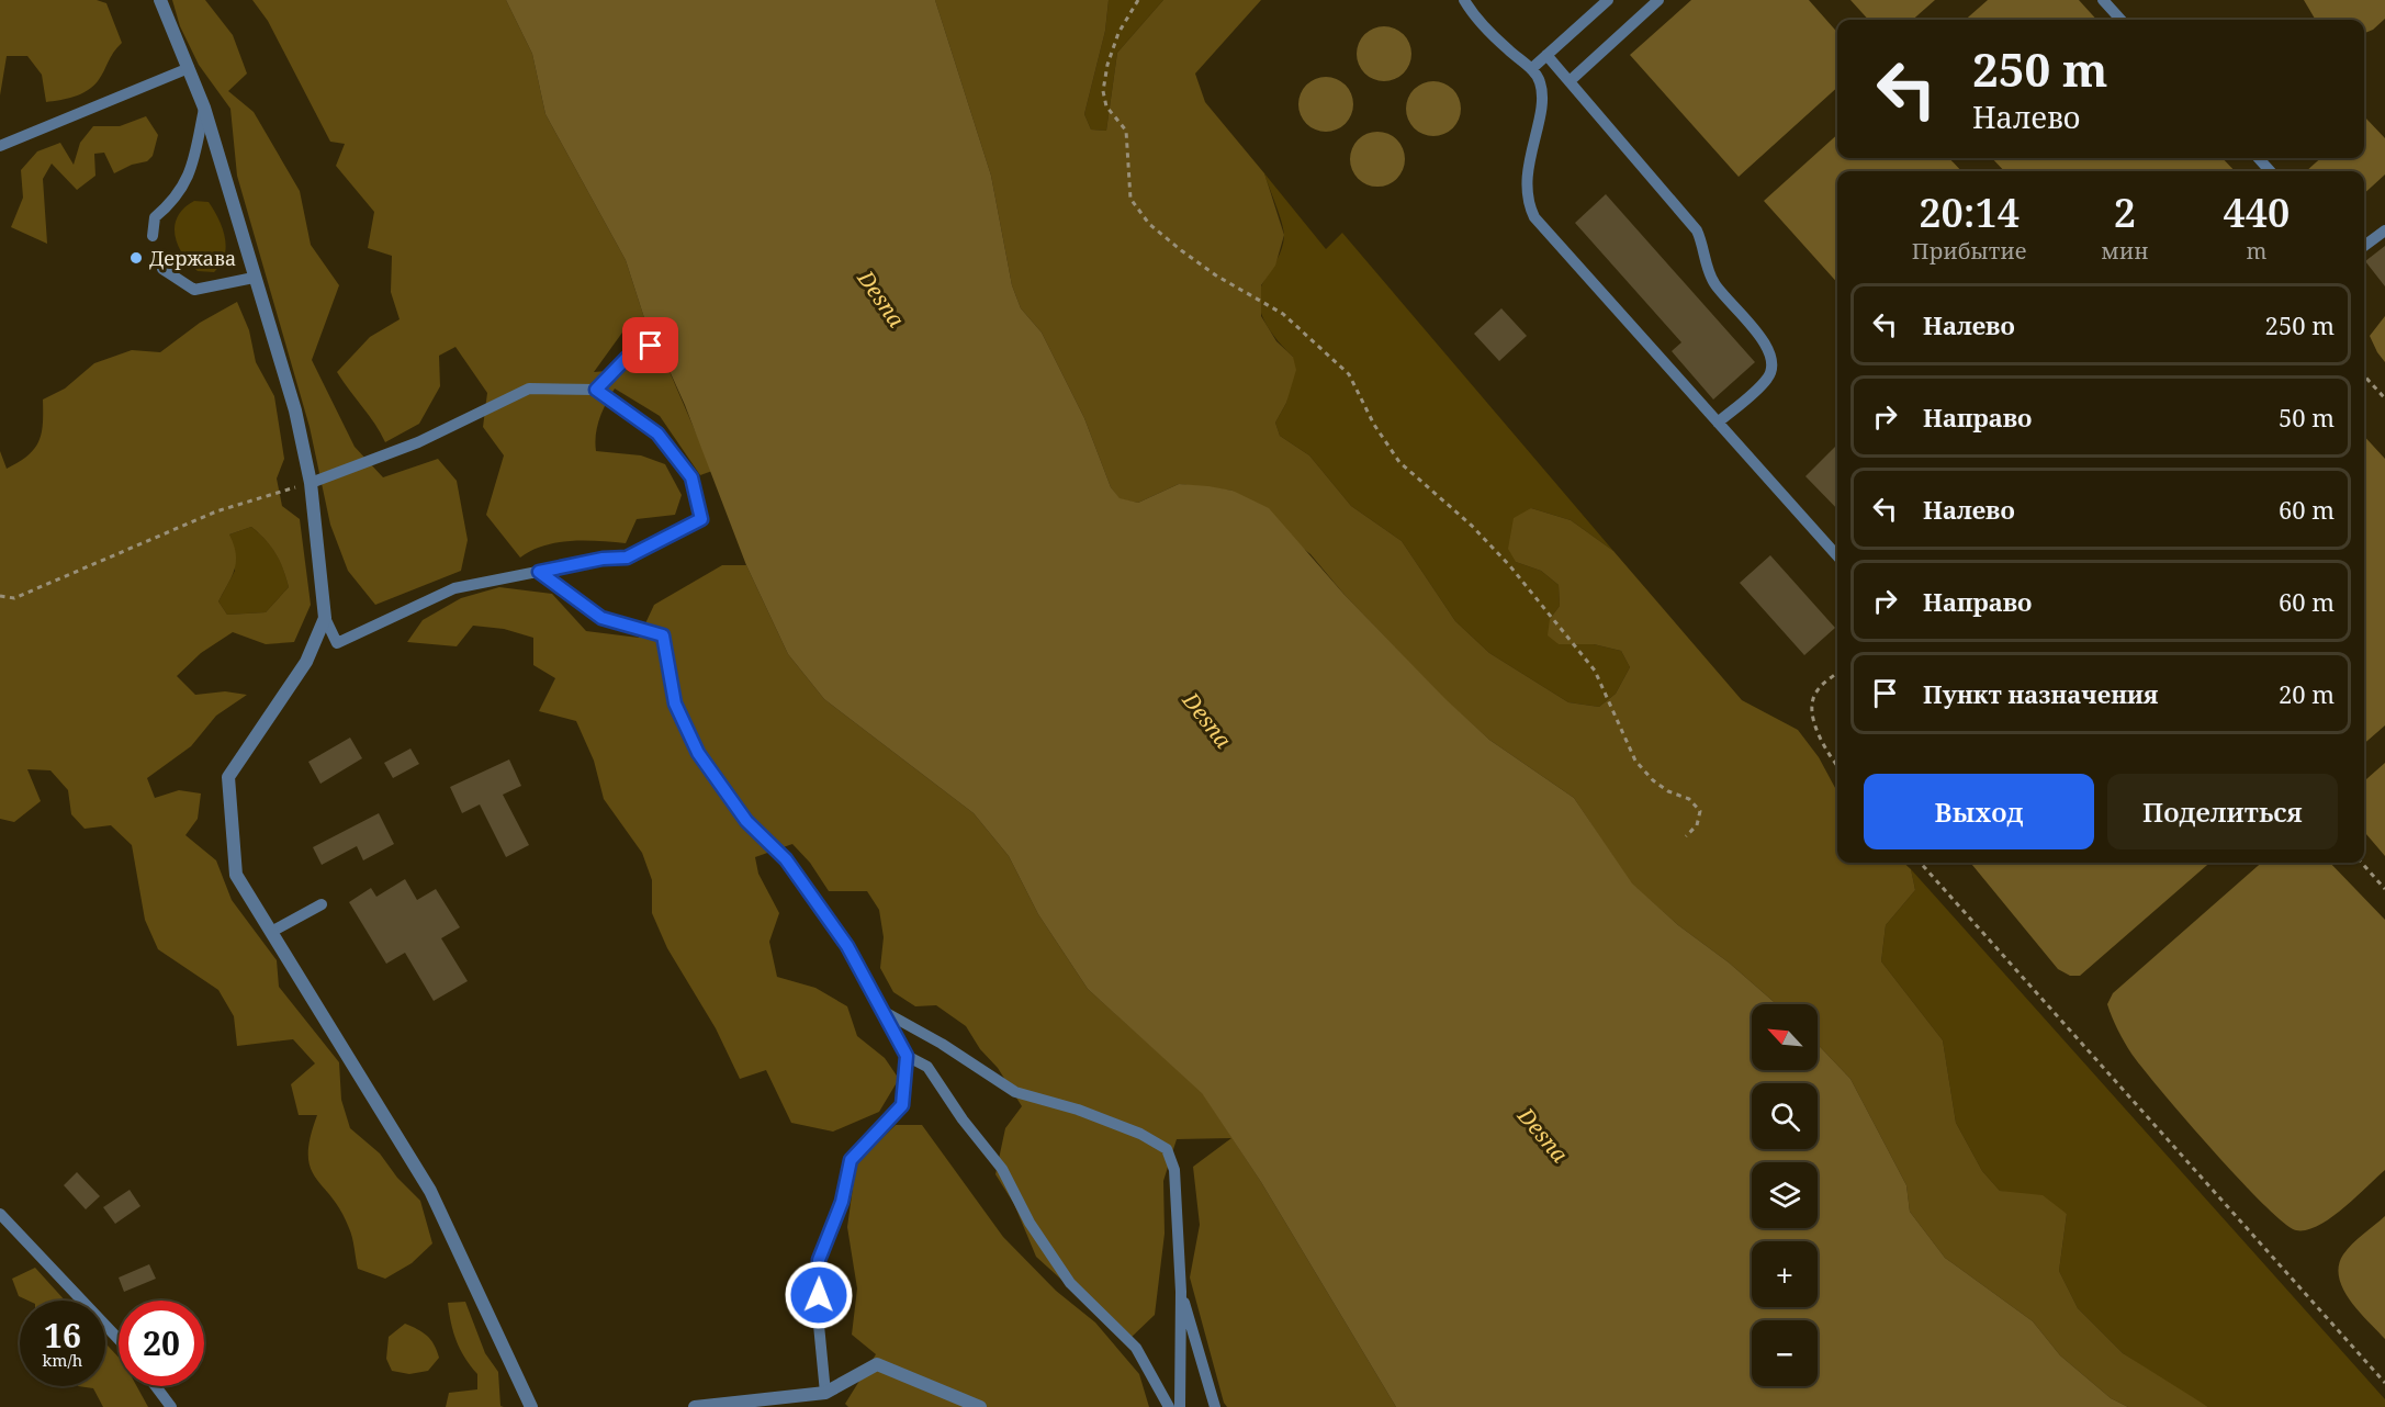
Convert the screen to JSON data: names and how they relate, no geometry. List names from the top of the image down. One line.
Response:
{"water":["Desna"],"places":["Держава"],"north":"top left","page":{"turn":["250 m","Налево"],"eta":["20:14","Прибытие","2","мин","440","m"],"list":[{"name":"Налево","value":"250 m"},{"name":"Направо","value":"50 m"},{"name":"Налево","value":"60 m"},{"name":"Направо","value":"60 m"},{"name":"Пункт назначения","value":"20 m"}],"buttons":["Выход","Поделиться"],"map_buttons":["+","−"],"speed":"16 km/h","limit":"20"}}
